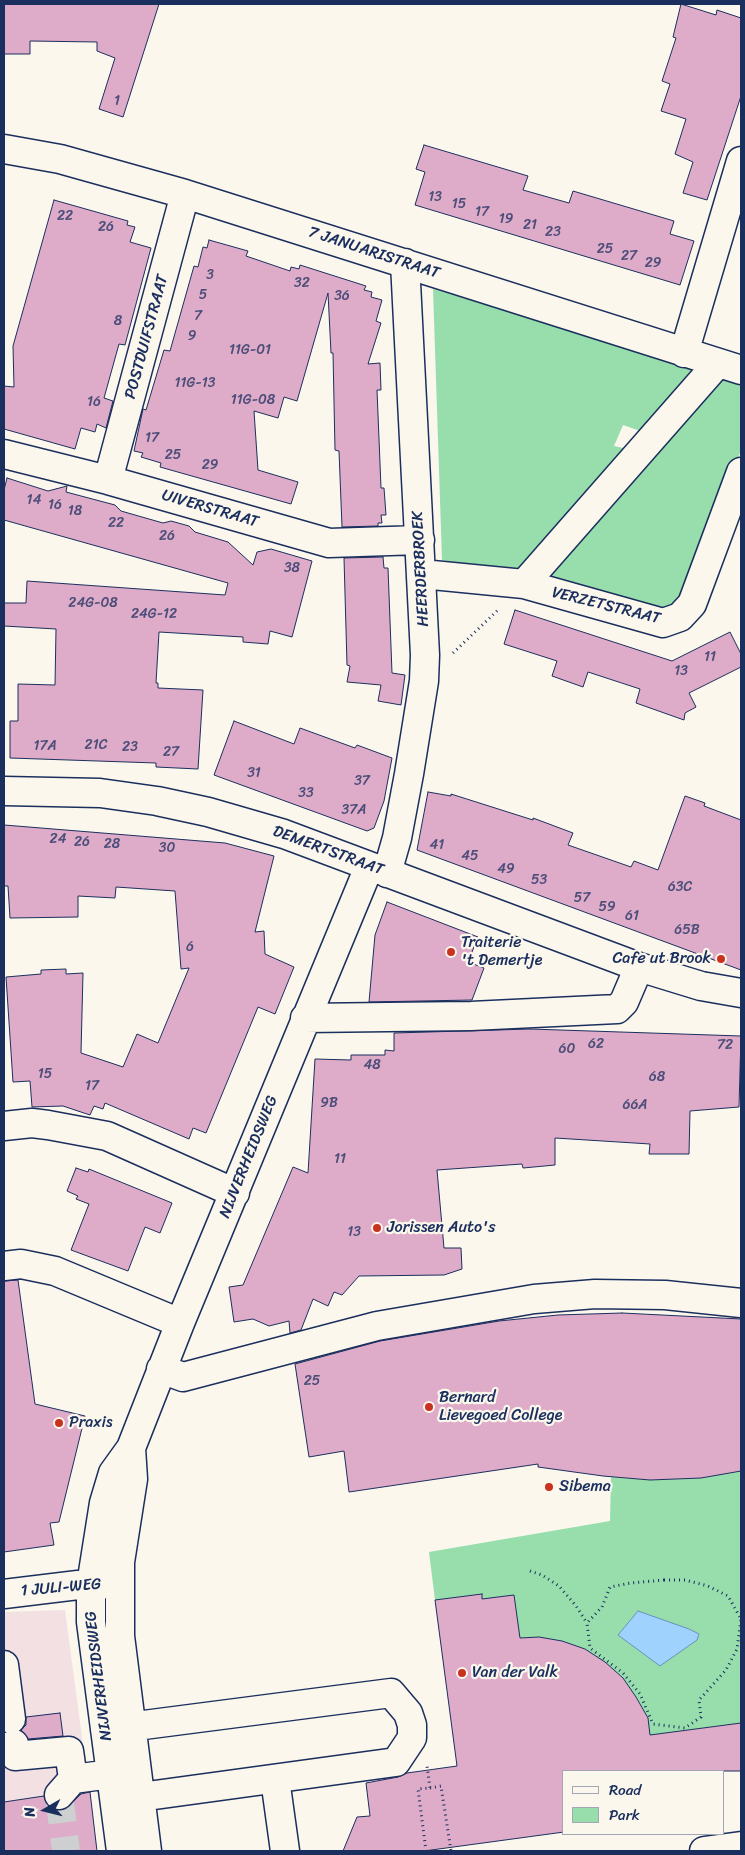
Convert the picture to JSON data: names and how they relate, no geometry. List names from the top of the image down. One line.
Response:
{"streets":{"street":["7 JANUARISTRAAT","POSTDUIFSTRAAT","UIVERSTRAAT","HEERDERBROEK","VERZETSTRAAT","DEMERTSTRAAT","NIJVERHEIDSWEG","1 JULI-WEG"]},"crossings":[["7 JANUARISTRAAT","POSTDUIFSTRAAT"],["7 JANUARISTRAAT","HEERDERBROEK"],["7 JANUARISTRAAT","VERZETSTRAAT"],["POSTDUIFSTRAAT","UIVERSTRAAT"],["UIVERSTRAAT","HEERDERBROEK"],["HEERDERBROEK","VERZETSTRAAT"],["HEERDERBROEK","DEMERTSTRAAT"],["HEERDERBROEK","NIJVERHEIDSWEG"],["DEMERTSTRAAT","NIJVERHEIDSWEG"],["NIJVERHEIDSWEG","1 JULI-WEG"]],"places":["Traiterie 't Demertje","Cafe ut Brook","Jorissen Auto's","Bernard Lievegoed College","Praxis","Sibema","Van der Valk"],"house_numbers":["1","13","15","17","22","19","21","26","23","25","27","29","3","32","5","36","7","8","9","11G-01","11G-13","11G-08","16","17","25","29","14","16","18","22","26","38","24G-08","24G-12","11","13","21C","17A","23","27","31","37","33","37A","24","26","28","41","30","45","49","53","63C","57","59","61","65B","6","62","72","60","48","15","68","17","9B","66A","11","13","25"],"legend":["Road","Park"],"north":"left"}
